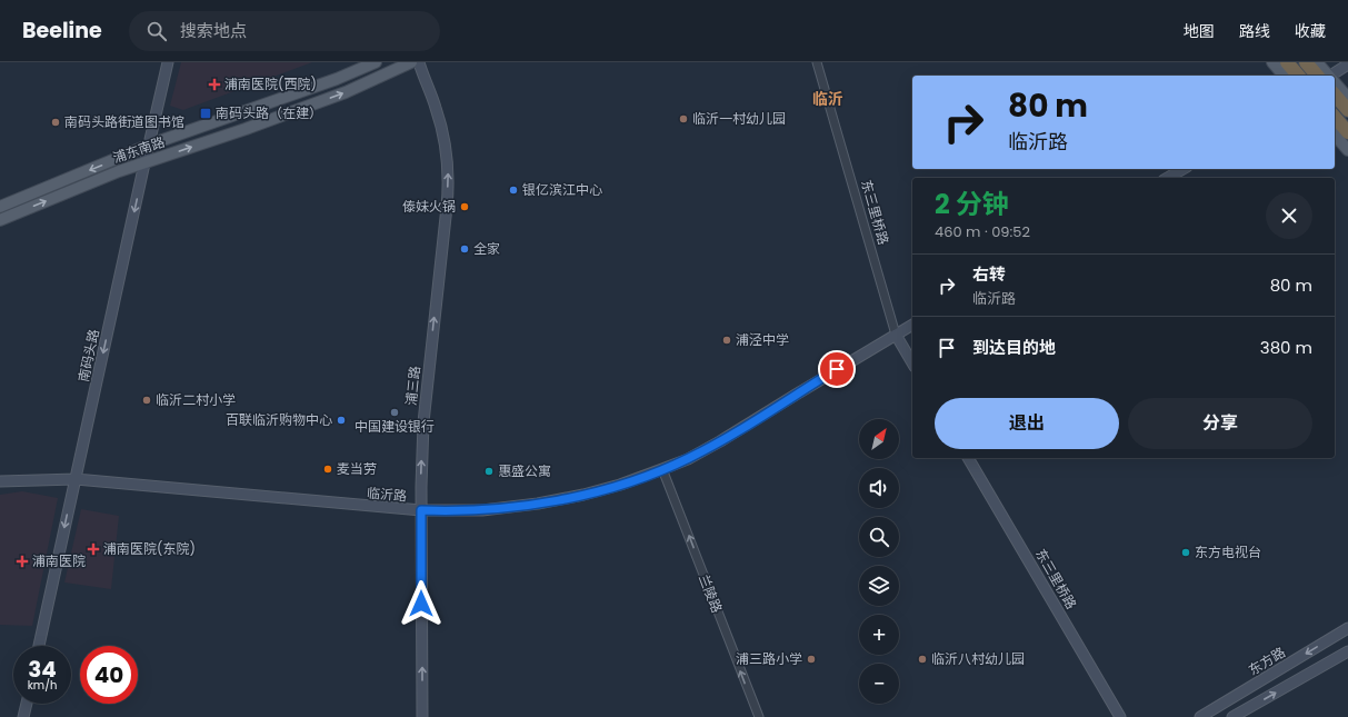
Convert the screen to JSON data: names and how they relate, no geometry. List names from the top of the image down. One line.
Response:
{"streets":{"main road":["浦东南路"],"street":["东三里桥路","南码头路","浦三路","临沂路","兰陵路","东方路"]},"crossings":[["浦东南路","南码头路"],["东三里桥路","临沂路"],["南码头路","临沂路"],["浦三路","临沂路"],["临沂路","兰陵路"]],"one_way":["南码头路","浦三路","兰陵路"],"districts":["临沂"],"places":{"health":["浦南医院(西院)","浦南医院(东院)","浦南医院"],"transit":["南码头路（在建）"],"other":["临沂一村幼儿园","南码头路街道图书馆","银亿滨江中心","傣妹火锅","全家","浦泾中学","临沂二村小学","中国建设银行","百联临沂购物中心","麦当劳","惠盛公寓","东方电视台","浦三路小学","临沂八村幼儿园"]},"north":"top right","page":{"header":"Beeline","search":"搜索地点","nav":["地图","路线","收藏"],"turn":["80 m","临沂路"],"heading":["2 分钟","460 m · 09:52"],"list":[{"name":"右转","note":"临沂路","value":"80 m"},{"name":"到达目的地","value":"380 m"}],"buttons":["退出","分享"],"map_buttons":["+","−"],"speed":"34 km/h","limit":"40"}}
